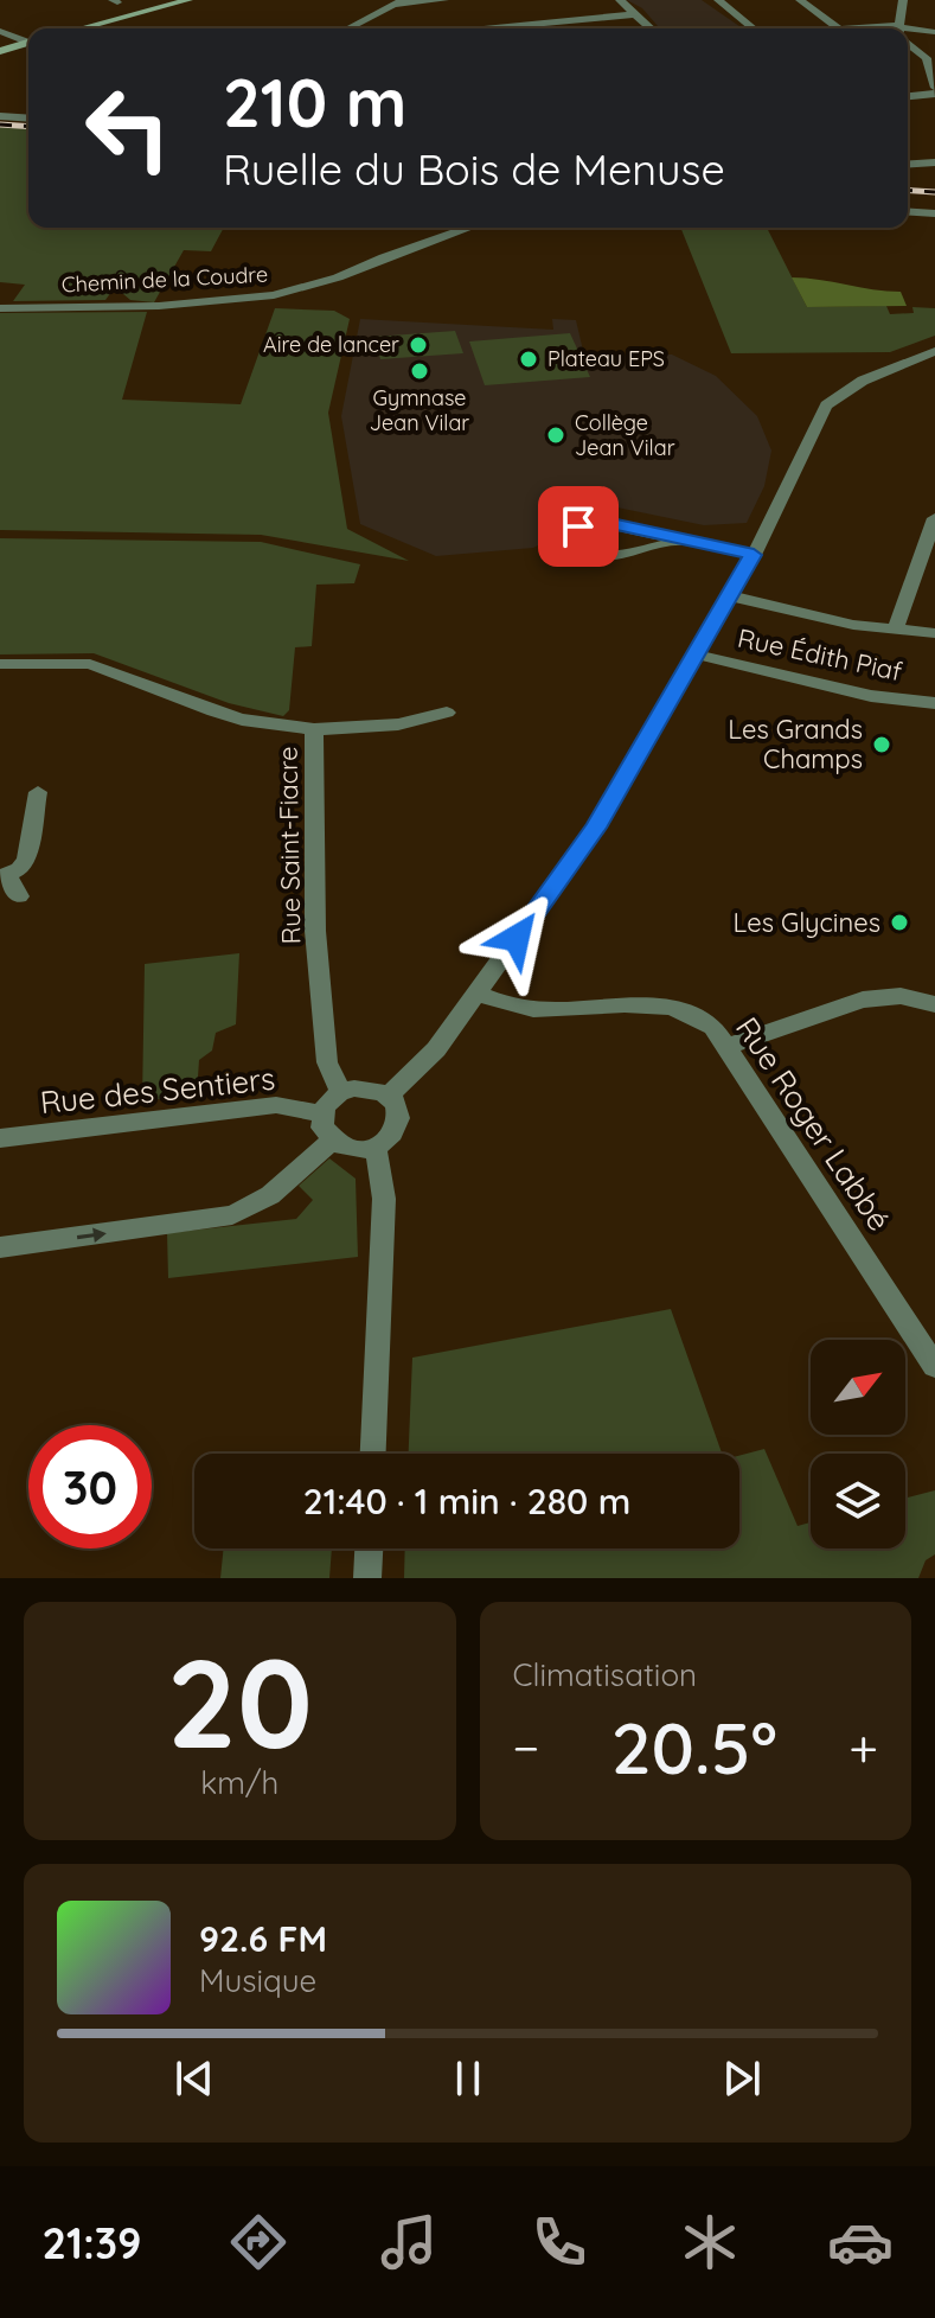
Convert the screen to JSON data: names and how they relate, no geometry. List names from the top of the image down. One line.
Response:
{"streets":{"street":["Chemin de la Coudre","Rue Édith Piaf","Rue Saint-Fiacre","Rue des Sentiers","Rue Roger Labbé"]},"crossings":[["Rue Saint-Fiacre","Rue des Sentiers"]],"places":["Aire de lancer","Plateau EPS","Gymnase Jean Vilar","Collège Jean Vilar","Les Grands Champs","Les Glycines"],"north":"top right","page":{"turn":["210 m","Ruelle du Bois de Menuse"],"limit":"30","trip":"21:40 · 1 min · 280 m","tile":[["20","km/h"],"Climatisation"],"heat":["−","20.5°","+"],"song":["92.6 FM","Musique"],"tabs":"21:39"}}
